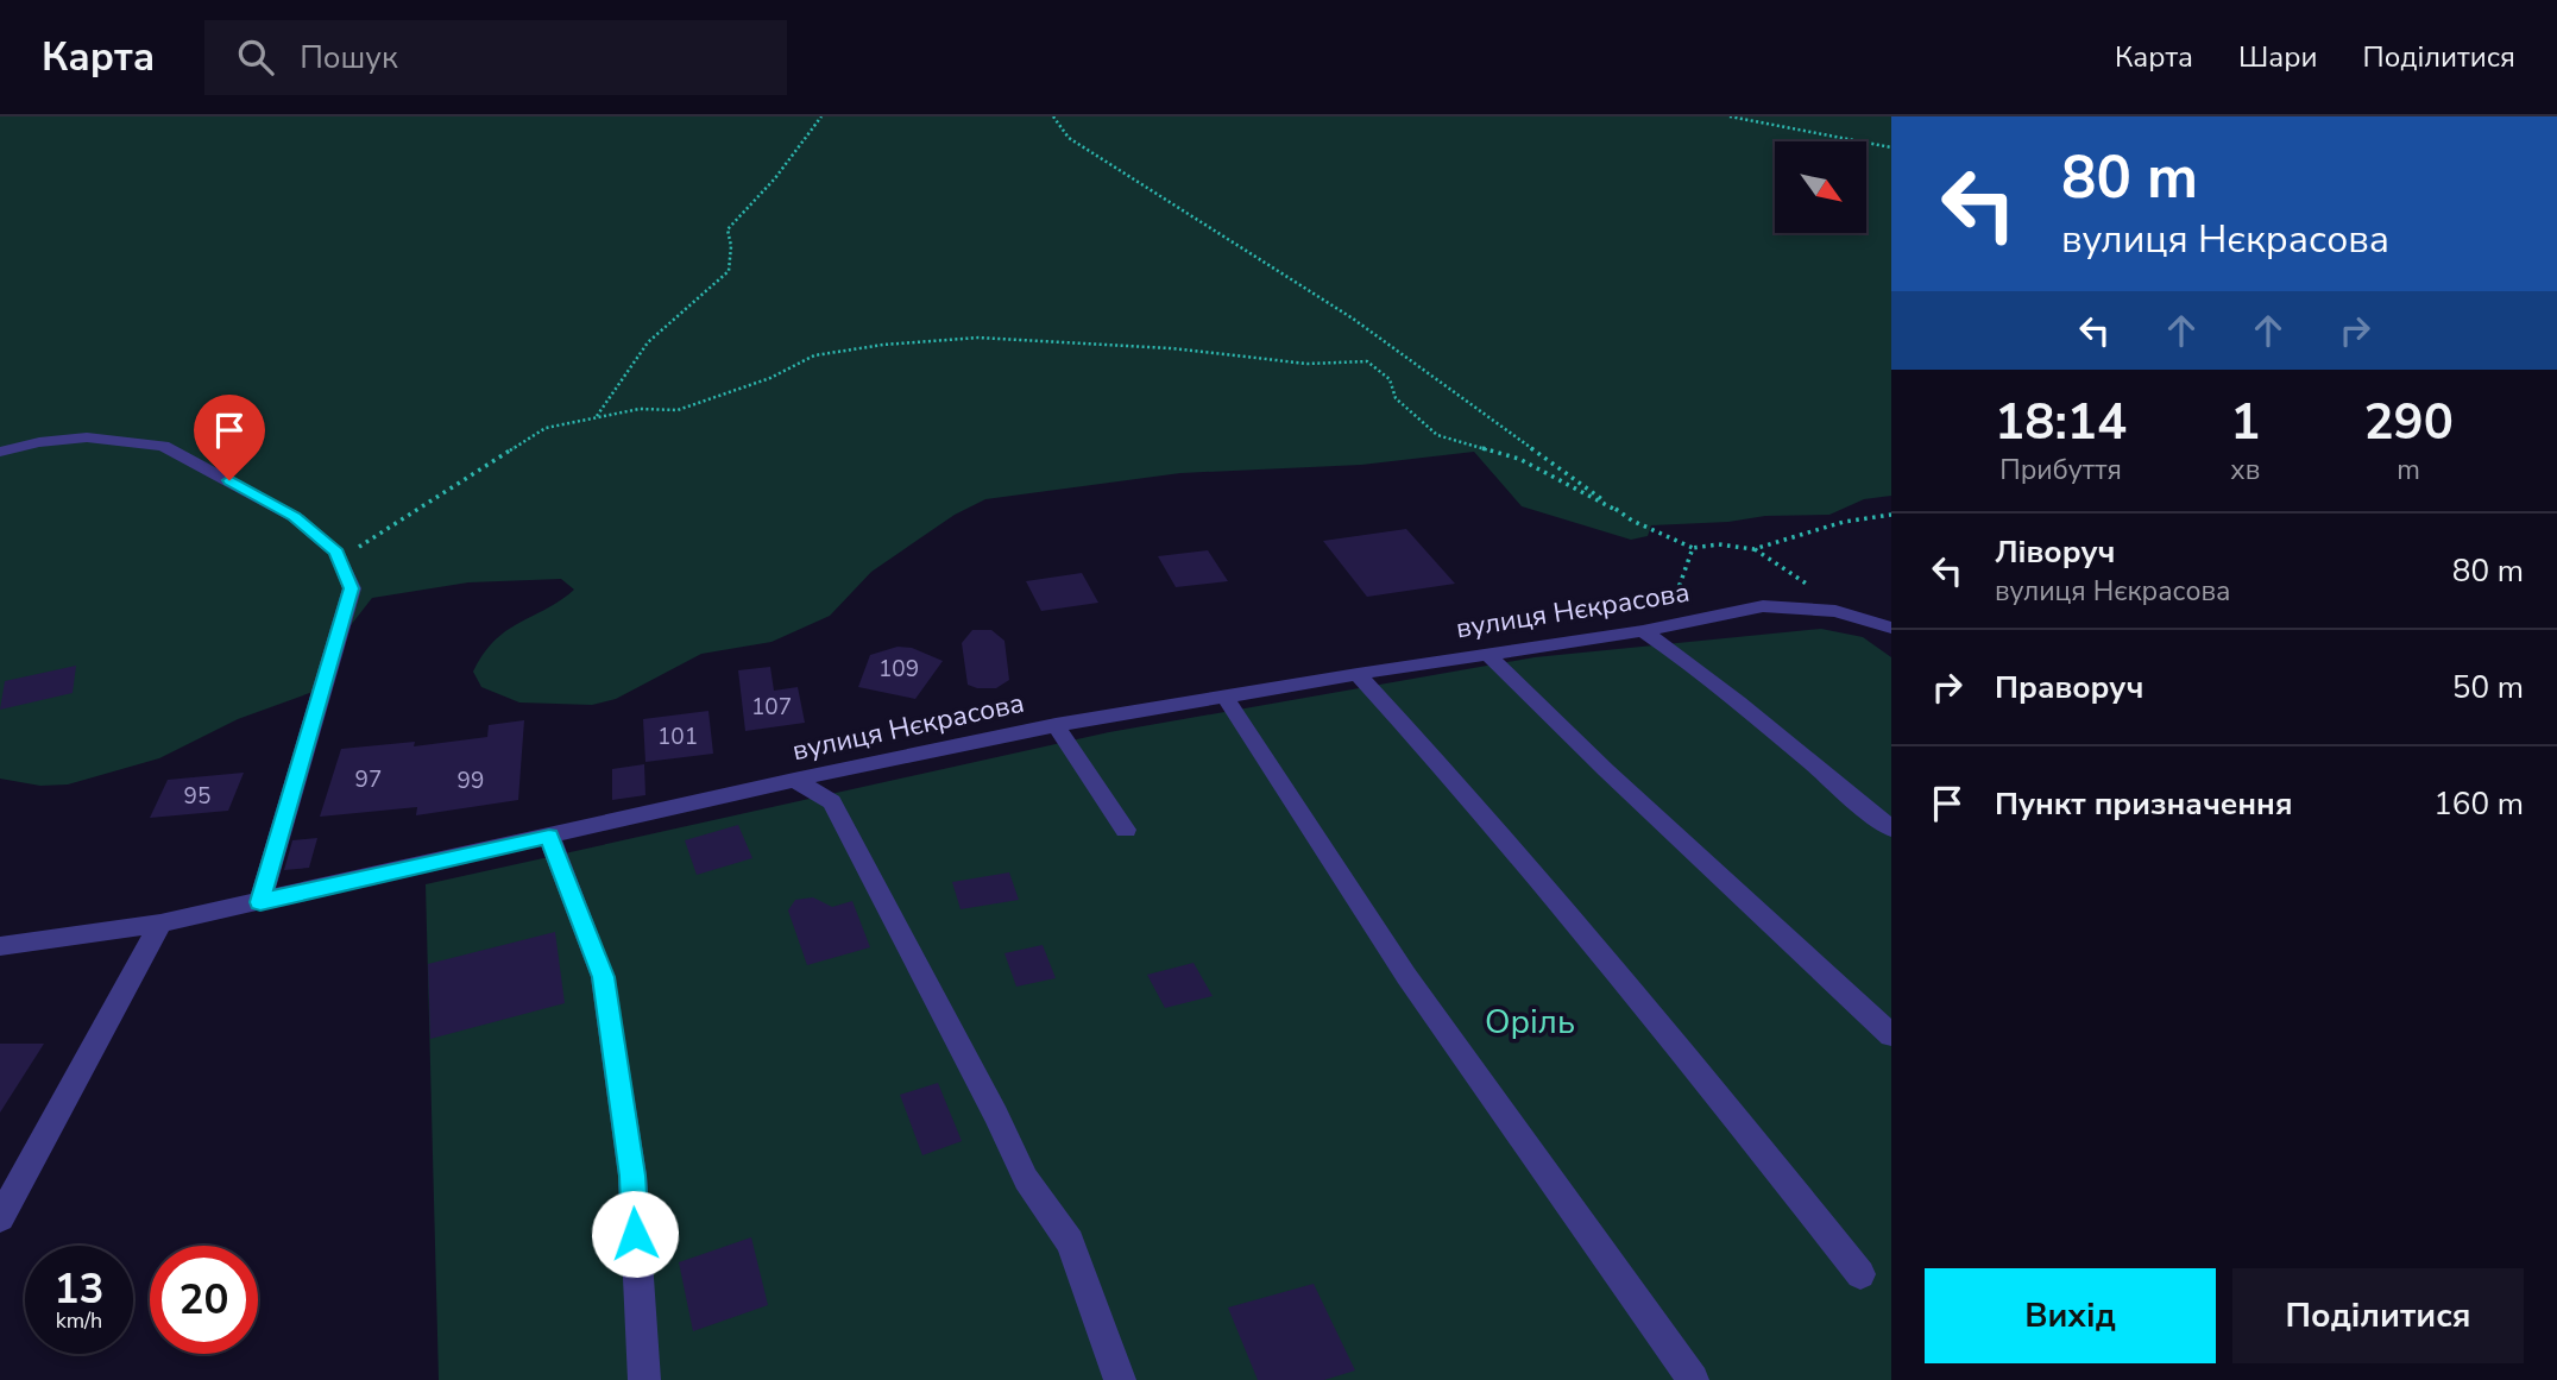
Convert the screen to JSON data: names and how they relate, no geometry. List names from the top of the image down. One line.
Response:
{"streets":{"street":["вулиця Нєкрасова"]},"parks":["Оріль"],"house_numbers":["109","107","101","97","99","95"],"north":"bottom right","page":{"header":"Карта","search":"Пошук","nav":["Карта","Шари","Поділитися"],"turn":["80 m","вулиця Нєкрасова"],"eta":["18:14","Прибуття","1","хв","290","m"],"list":[{"name":"Ліворуч","note":"вулиця Нєкрасова","value":"80 m"},{"name":"Праворуч","value":"50 m"},{"name":"Пункт призначення","value":"160 m"}],"speed":"13 km/h","limit":"20","buttons":["Вихід","Поділитися"]}}
